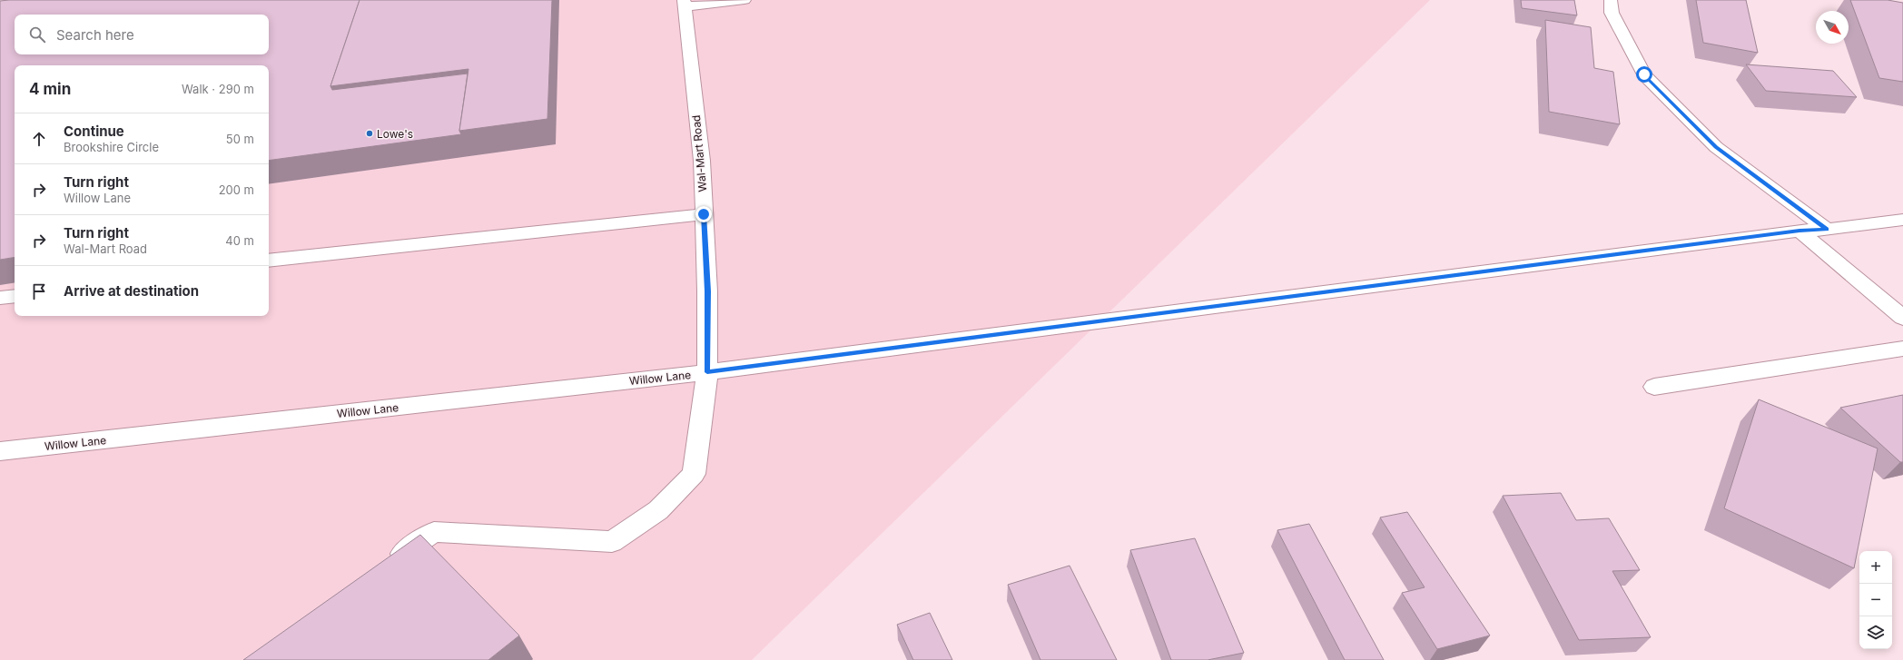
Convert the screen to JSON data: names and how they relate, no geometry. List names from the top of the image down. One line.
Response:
{"streets":{"street":["Wal-Mart Road","Willow Lane"]},"crossings":[["Wal-Mart Road","Willow Lane"]],"places":["Lowe's"],"north":"bottom right","page":{"search":"Search here","heading":["4 min","Walk · 290 m"],"list":[["Continue","Brookshire Circle","50 m"],["Turn right","Willow Lane","200 m"],["Turn right","Wal-Mart Road","40 m"],"Arrive at destination"],"map_buttons":["+","−"]}}
